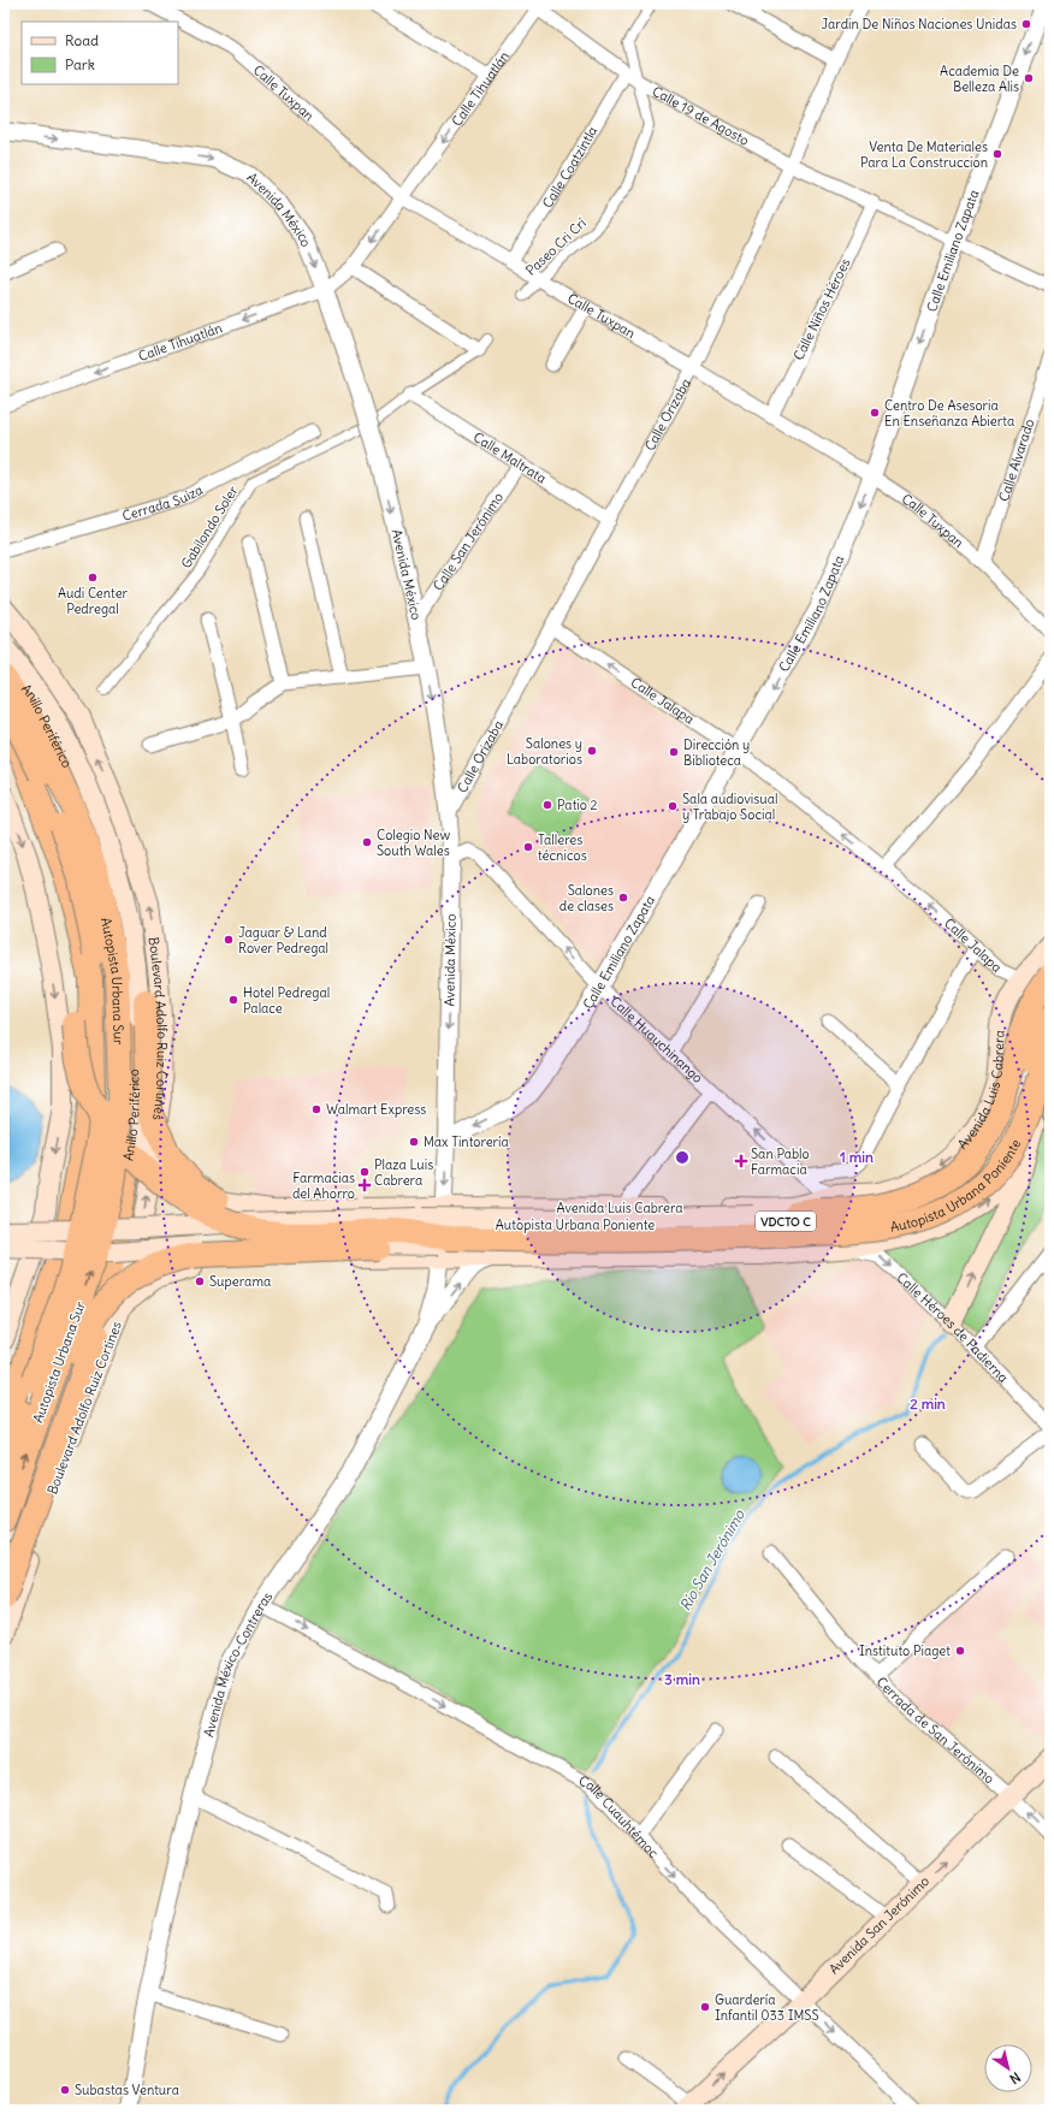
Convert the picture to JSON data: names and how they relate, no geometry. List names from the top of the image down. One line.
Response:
{"streets":{"highway":["Anillo Periférico","Autopista Urbana Sur","Autopista Urbana Poniente","VDCTO C"],"main road":["Boulevard Adolfo Ruiz Cortines","Avenida Luis Cabrera","Avenida San Jerónimo"],"street":["Calle Tihuatlán","Calle Tuxpan","Calle 19 de Agosto","Calle Coatzintla","Avenida México","Paseo Cri Crí","Calle Emiliano Zapata","Calle Niños Héroes","Calle Orizaba","Calle Maltrata","Calle Alvarado","Cerrada Suiza","Gabilondo Soler","Calle San Jerónimo","Calle Jalapa","Calle Huauchinango","Calle Héroes de Padierna","Avenida México-Contreras","Cerrada de San Jerónimo","Calle Cuauhtémoc"]},"crossings":[["Calle Tihuatlán","Calle Tuxpan"],["Calle Tihuatlán","Calle 19 de Agosto"],["Calle Tihuatlán","Avenida México"],["Calle Tuxpan","Calle Coatzintla"],["Calle Tuxpan","Paseo Cri Crí"],["Calle Tuxpan","Calle Emiliano Zapata"],["Calle Tuxpan","Calle Niños Héroes"],["Calle Tuxpan","Calle Orizaba"],["Calle Tuxpan","Calle Alvarado"],["Calle 19 de Agosto","Calle Coatzintla"],["Calle 19 de Agosto","Paseo Cri Crí"],["Calle 19 de Agosto","Calle Niños Héroes"],["Calle 19 de Agosto","Calle Orizaba"],["Avenida México","Calle Emiliano Zapata"],["Avenida México","Calle Orizaba"],["Avenida México","Calle San Jerónimo"],["Avenida México","Calle Huauchinango"],["Avenida México","Avenida Luis Cabrera"],["Avenida México","Autopista Urbana Poniente"],["Avenida México","Avenida México-Contreras"],["Calle Emiliano Zapata","Calle Jalapa"],["Calle Emiliano Zapata","Calle Huauchinango"],["Calle Orizaba","Calle Maltrata"],["Calle Orizaba","Calle Jalapa"],["Calle Maltrata","Gabilondo Soler"],["Calle Maltrata","Calle San Jerónimo"],["Calle Jalapa","Avenida Luis Cabrera"],["Anillo Periférico","Autopista Urbana Poniente"],["Boulevard Adolfo Ruiz Cortines","Avenida Luis Cabrera"],["Calle Huauchinango","Avenida Luis Cabrera"],["Autopista Urbana Poniente","Avenida México-Contreras"],["Avenida México-Contreras","Calle Cuauhtémoc"],["Cerrada de San Jerónimo","Avenida San Jerónimo"],["Calle Cuauhtémoc","Avenida San Jerónimo"]],"one_way":["Calle Tihuatlán","Avenida México","Calle Emiliano Zapata","Calle Jalapa","Calle Huauchinango","Calle Héroes de Padierna","Calle Cuauhtémoc","Avenida San Jerónimo"],"water":["Río San Jerónimo"],"places":{"other":["Jardin De Niños Naciones Unidas","Academia De Belleza Alis","Venta De Materiales Para La Construccion","Centro De Asesoria En Enseñanza Abierta","Audi Center Pedregal","Salones y Laboratorios","Dirección y Biblioteca","Patio 2","Sala audiovisual y Trabajo Social","Colegio New South Wales","Talleres técnicos","Salones de clases","Jaguar & Land Rover Pedregal","Hotel Pedregal Palace","Walmart Express","Max Tintorería","Plaza Luis Cabrera","Superama","Instituto Piaget","Guardería Infantil 033 IMSS","Subastas Ventura"],"health":["San Pablo Farmacia","Farmacias del Ahorro"]},"legend":["Road","Park"],"north":"bottom right","rings":["1 min","2 min","3 min"]}
